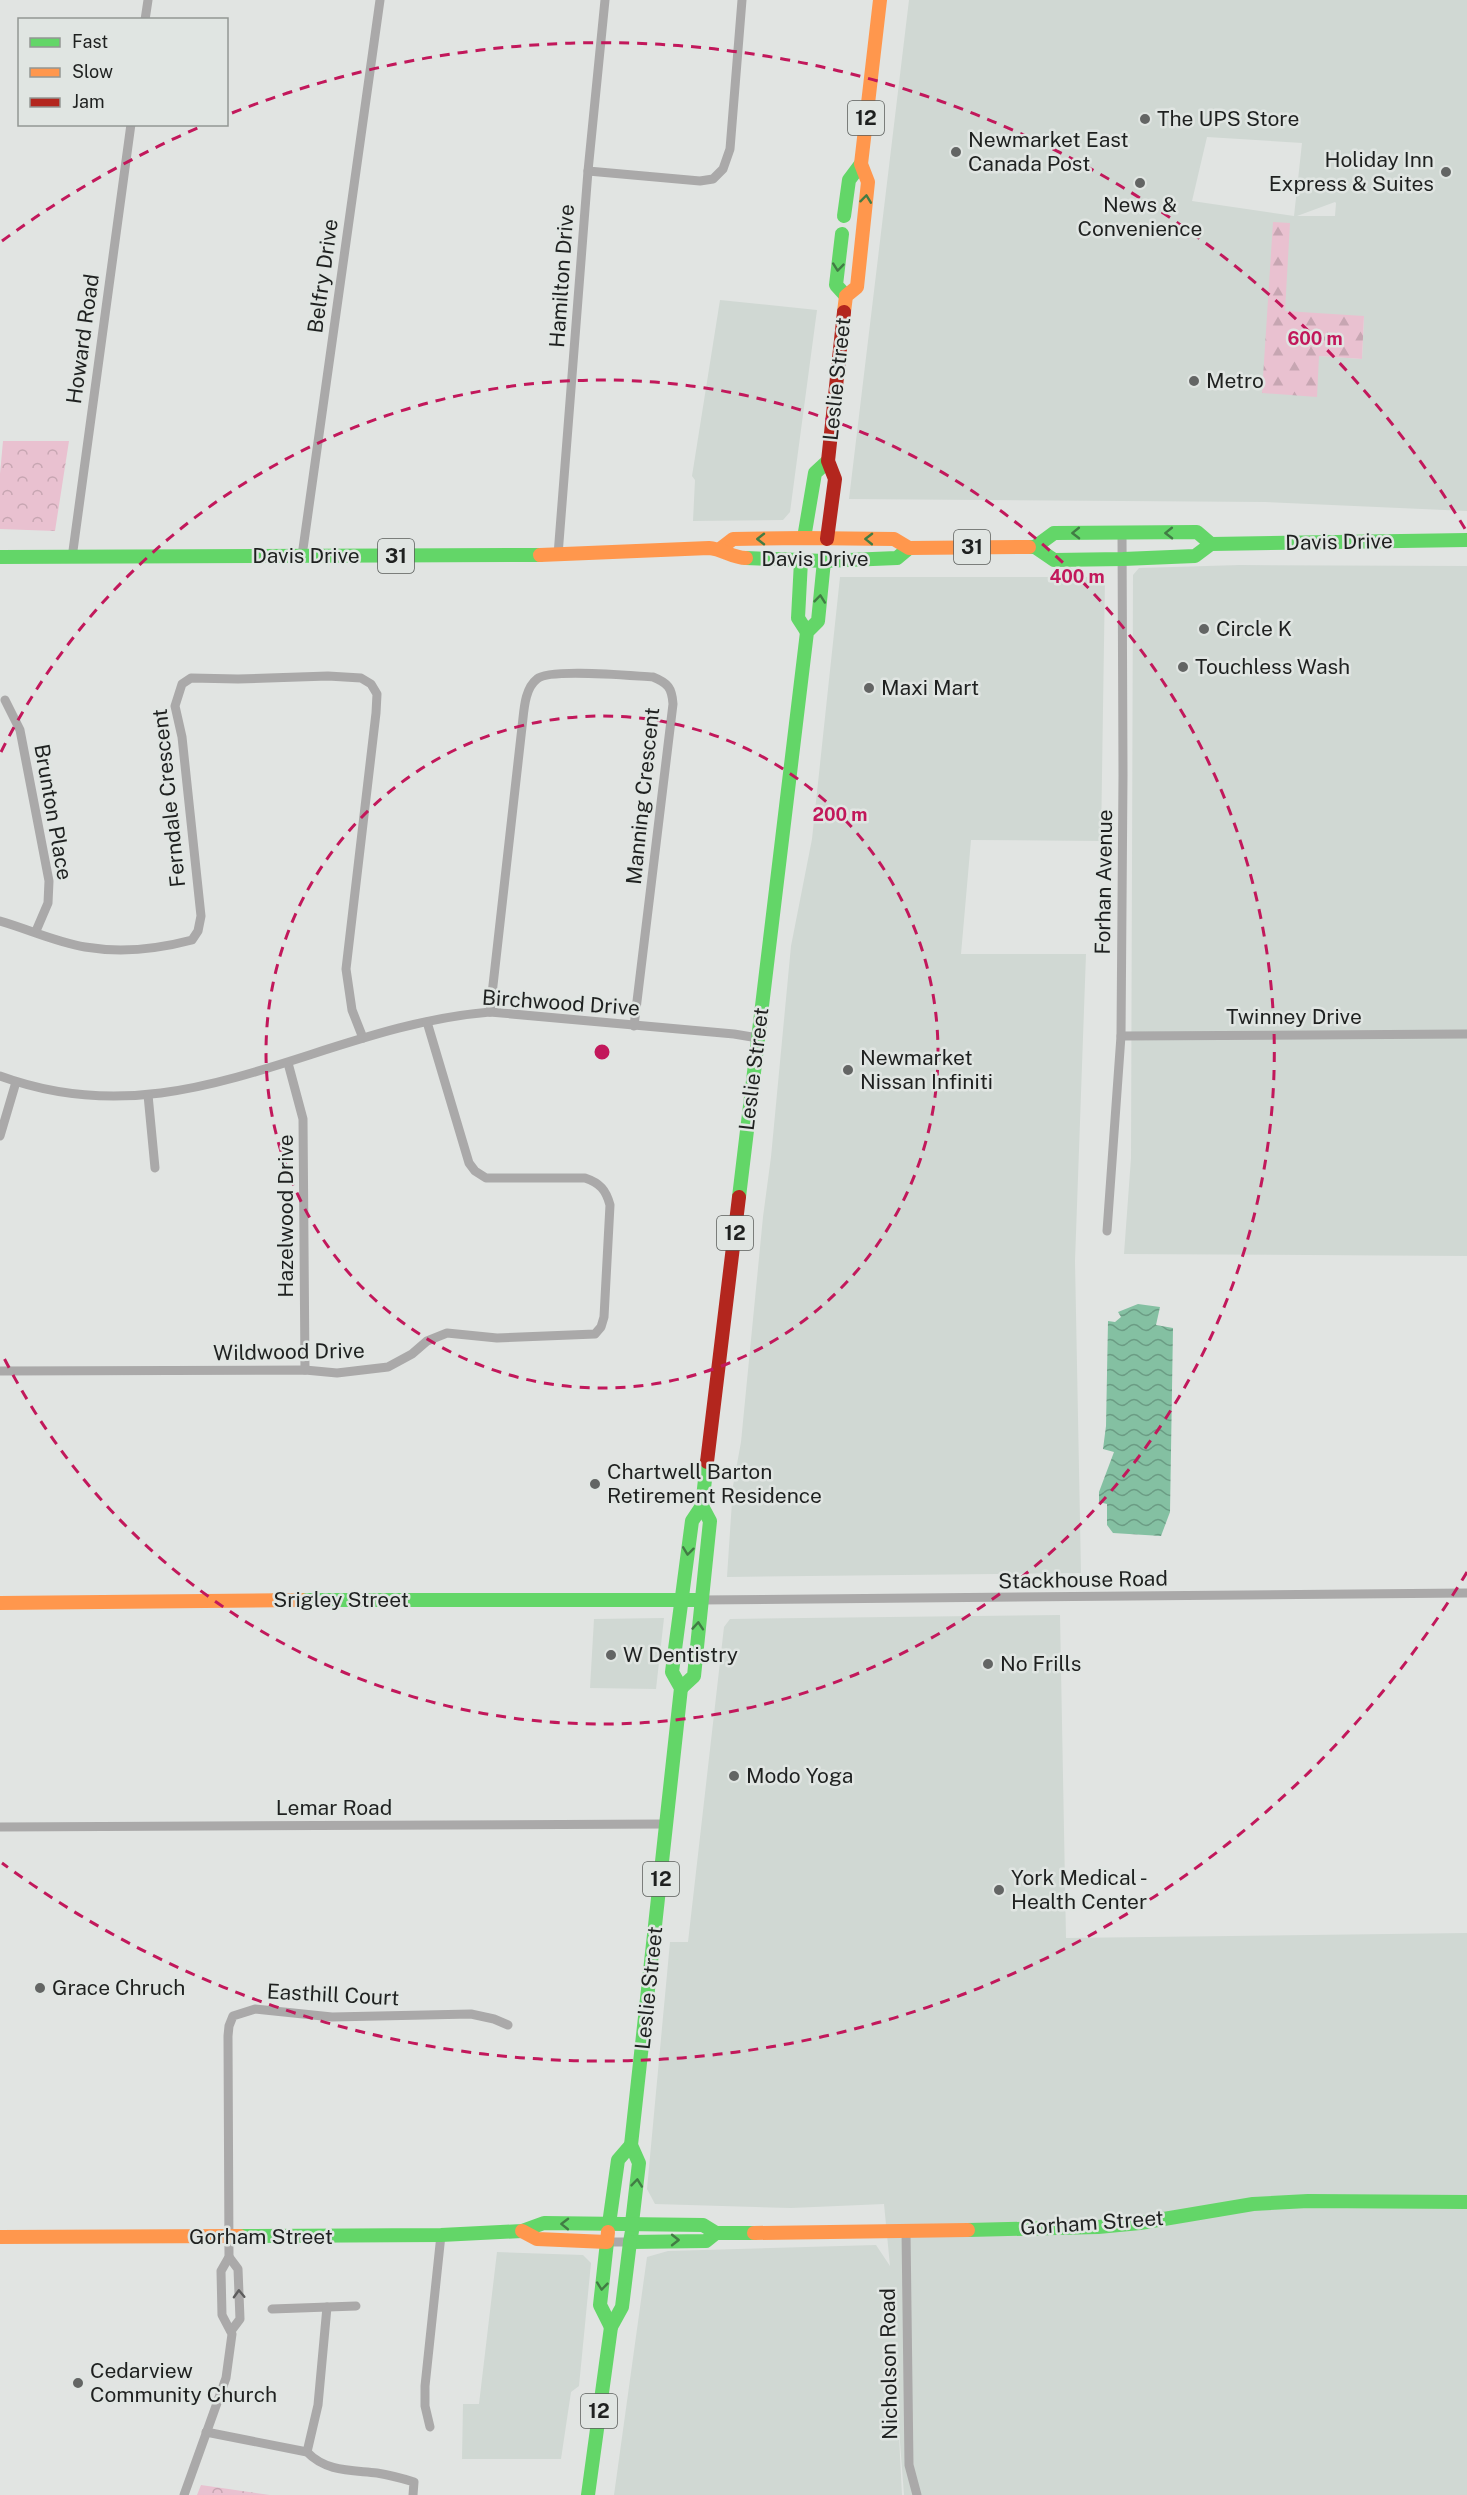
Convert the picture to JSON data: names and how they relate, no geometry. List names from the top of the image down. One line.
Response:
{"streets":{"main road":["12","Leslie Street","Davis Drive","31","Srigley Street","Gorham Street"],"street":["Belfry Drive","Hamilton Drive","Howard Road","Manning Crescent","Ferndale Crescent","Brunton Place","Forhan Avenue","Birchwood Drive","Twinney Drive","Hazelwood Drive","Wildwood Drive","Stackhouse Road","Lemar Road","Easthill Court","Nicholson Road"]},"crossings":[["Belfry Drive","Davis Drive"],["Hamilton Drive","Davis Drive"],["Howard Road","Davis Drive"],["Leslie Street","Davis Drive"],["Leslie Street","Birchwood Drive"],["Leslie Street","Stackhouse Road"],["Leslie Street","Srigley Street"],["Leslie Street","Lemar Road"],["Leslie Street","Gorham Street"],["Davis Drive","Forhan Avenue"],["Manning Crescent","Birchwood Drive"],["Ferndale Crescent","Brunton Place"],["Ferndale Crescent","Birchwood Drive"],["Forhan Avenue","Twinney Drive"],["Birchwood Drive","Hazelwood Drive"],["Birchwood Drive","Wildwood Drive"],["Hazelwood Drive","Wildwood Drive"],["Stackhouse Road","Srigley Street"],["Easthill Court","Gorham Street"],["Gorham Street","Nicholson Road"]],"places":["The UPS Store","Newmarket East Canada Post","Holiday Inn Express & Suites","News & Convenience","Metro","Circle K","Touchless Wash","Maxi Mart","Newmarket Nissan Infiniti","Chartwell Barton Retirement Residence","W Dentistry","No Frills","Modo Yoga","York Medical - Health Center","Grace Chruch","Cedarview Community Church"],"legend":["Fast","Slow","Jam"],"rings":["600 m","400 m","200 m"]}
